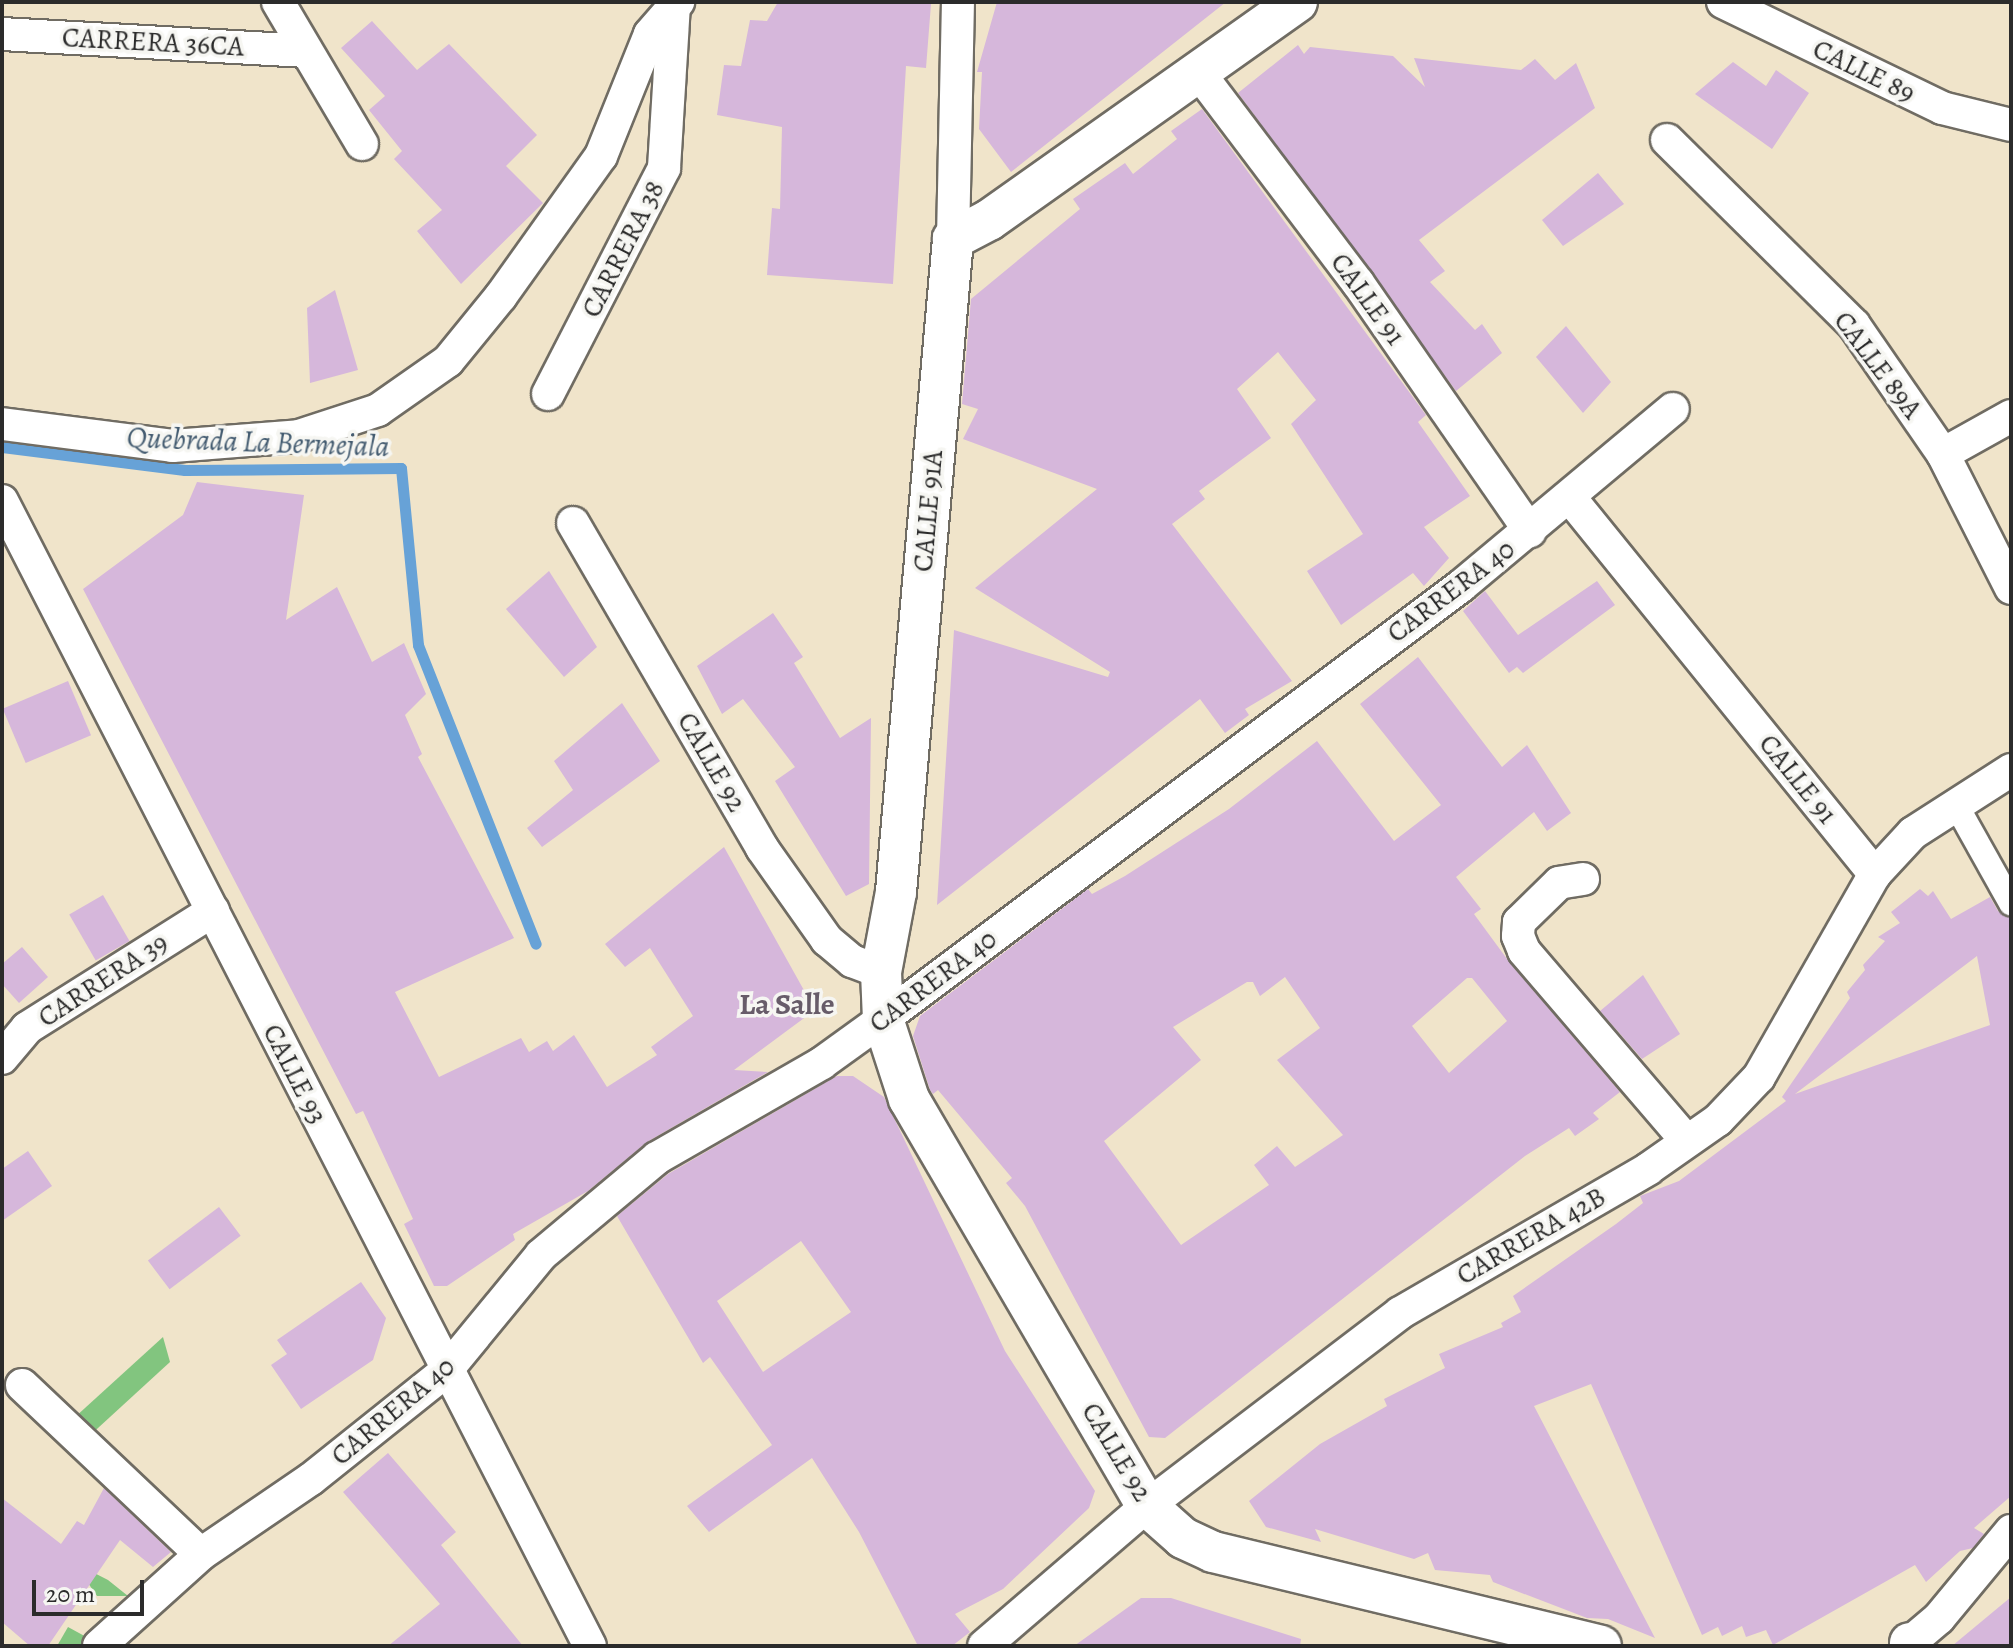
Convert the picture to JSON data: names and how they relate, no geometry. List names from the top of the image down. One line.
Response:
{"streets":{"street":["CARRERA 36CA","CALLE 89","CARRERA 38","CALLE 91","CALLE 89A","CALLE 91A","CARRERA 40","CALLE 92","CARRERA 39","CALLE 93","CARRERA 42B"]},"crossings":[["CALLE 91","CARRERA 40"],["CALLE 91","CARRERA 42B"],["CALLE 91A","CARRERA 40"],["CALLE 91A","CALLE 92"],["CARRERA 40","CALLE 92"],["CARRERA 40","CALLE 93"],["CALLE 92","CARRERA 42B"],["CARRERA 39","CALLE 93"]],"districts":["La Salle"],"water":["Quebrada La Bermejala"],"scale_bar":"20 m"}
